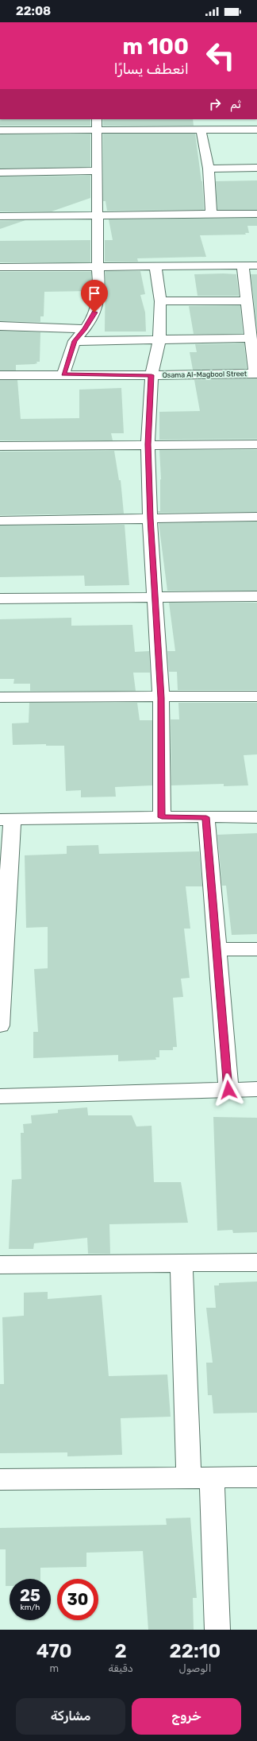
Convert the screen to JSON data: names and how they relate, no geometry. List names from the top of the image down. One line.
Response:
{"streets":{"street":["Osama Al-Magbool Street"]},"page":{"status":"22:08","turn":["100 m","انعطف يسارًا"],"then":"ثم","speed":"25 km/h","limit":"30","eta":["22:10","الوصول","2","دقيقة","470","m"],"buttons":["خروج","مشاركة"]}}
